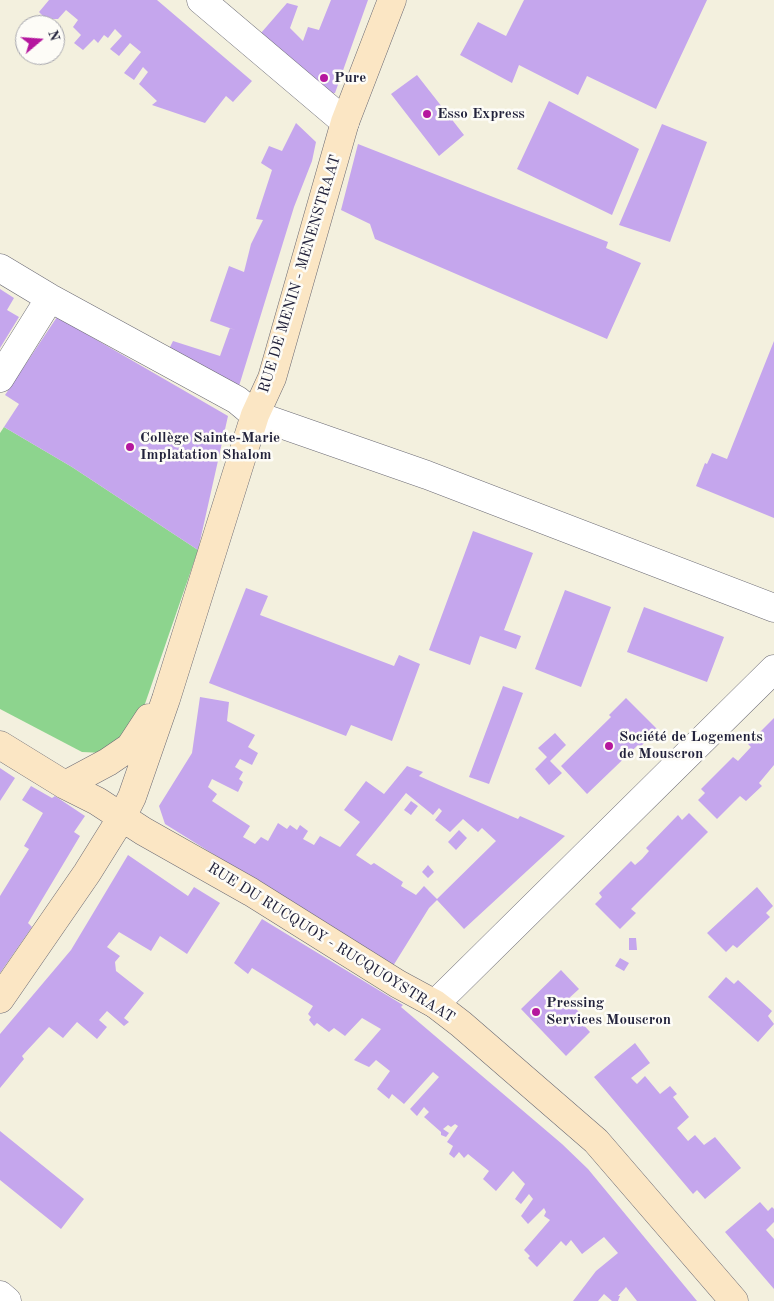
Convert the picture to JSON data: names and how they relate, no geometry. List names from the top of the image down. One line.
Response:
{"streets":{"street":["RUE DE MENIN - MENENSTRAAT","RUE DU RUCQUOY - RUCQUOYSTRAAT"]},"crossings":[["RUE DE MENIN - MENENSTRAAT","RUE DU RUCQUOY - RUCQUOYSTRAAT"]],"places":["Pure","Esso Express","Collège Sainte-Marie Implatation Shalom","Société de Logements de Mouscron","Pressing Services Mouscron"],"north":"right"}
